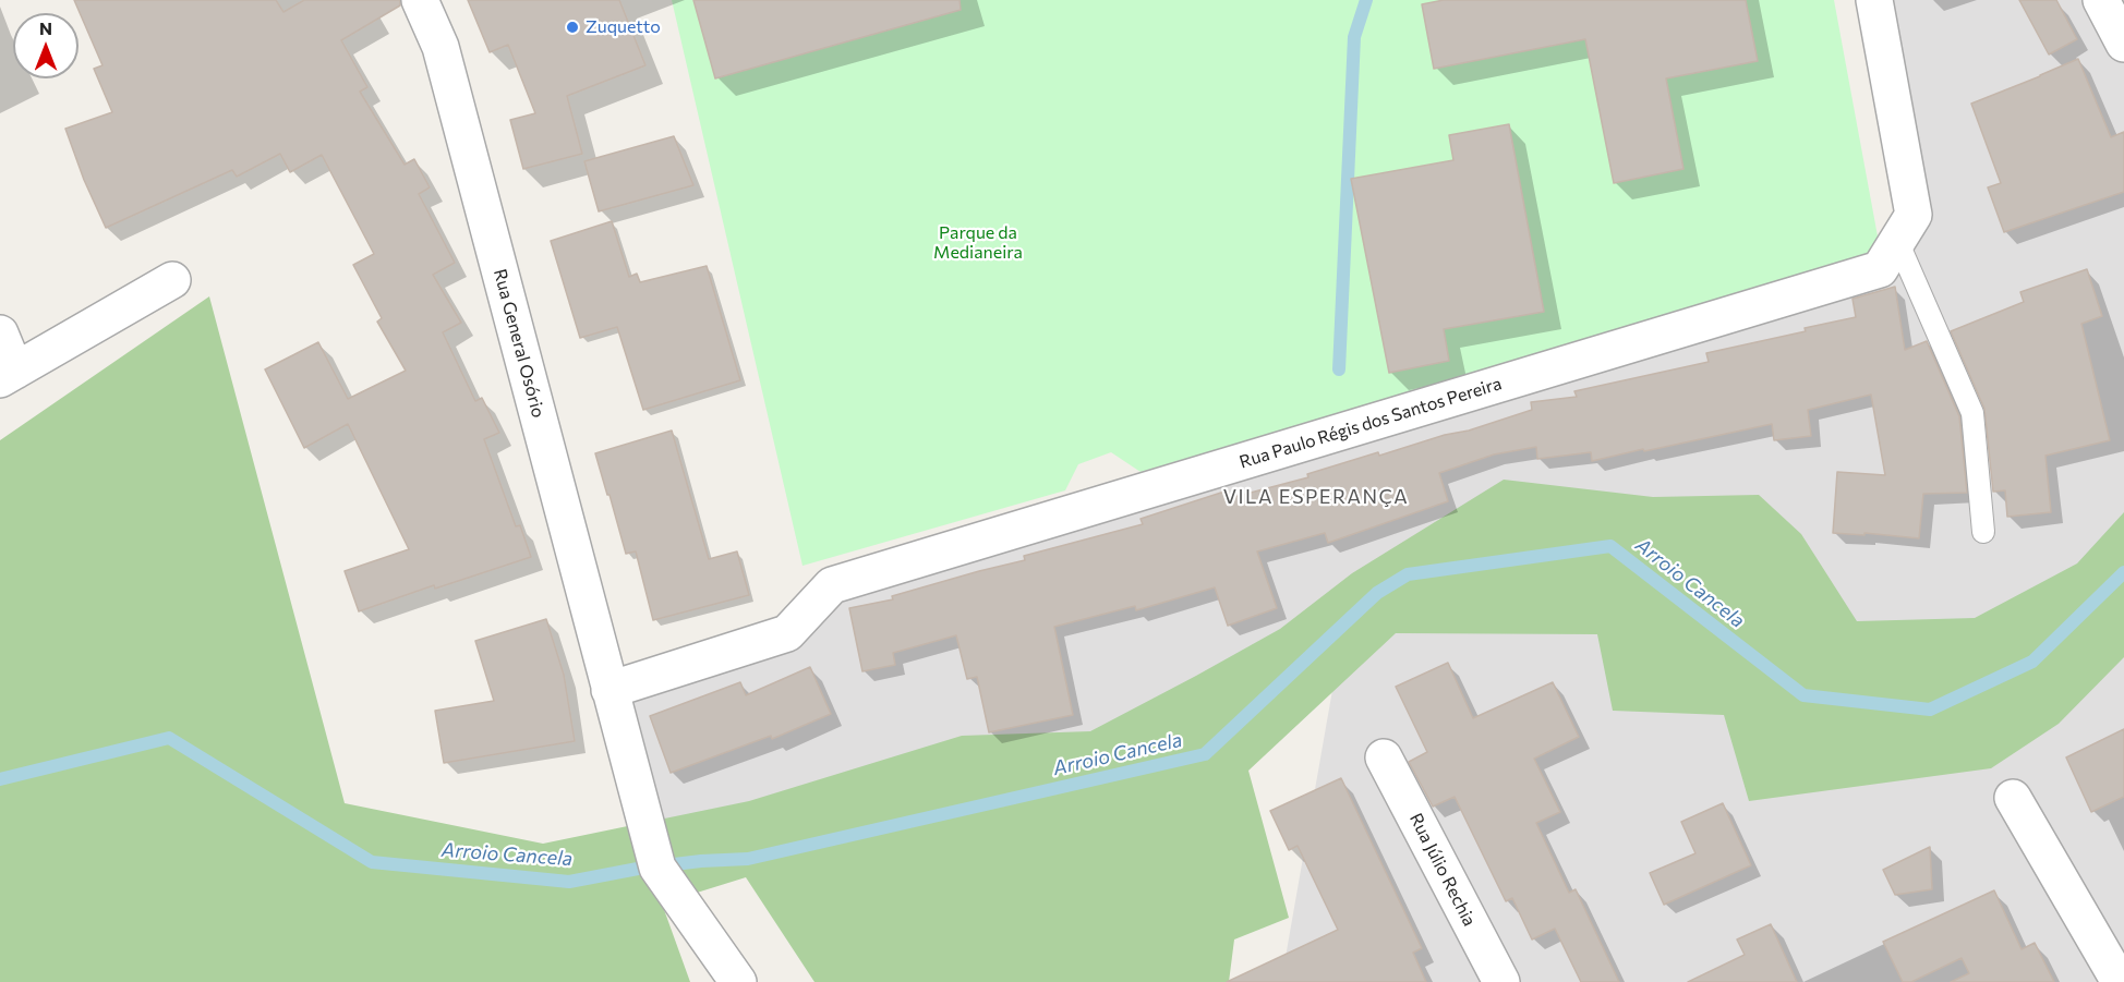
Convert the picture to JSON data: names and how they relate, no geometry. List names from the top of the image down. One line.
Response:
{"streets":{"street":["Rua General Osório","Rua Paulo Régis dos Santos Pereira","Rua Júlio Rechia"]},"crossings":[["Rua General Osório","Rua Paulo Régis dos Santos Pereira"]],"districts":["VILA ESPERANÇA"],"water":["Arroio Cancela"],"parks":["Parque da Medianeira"],"places":["Zuquetto"],"north":"top"}
